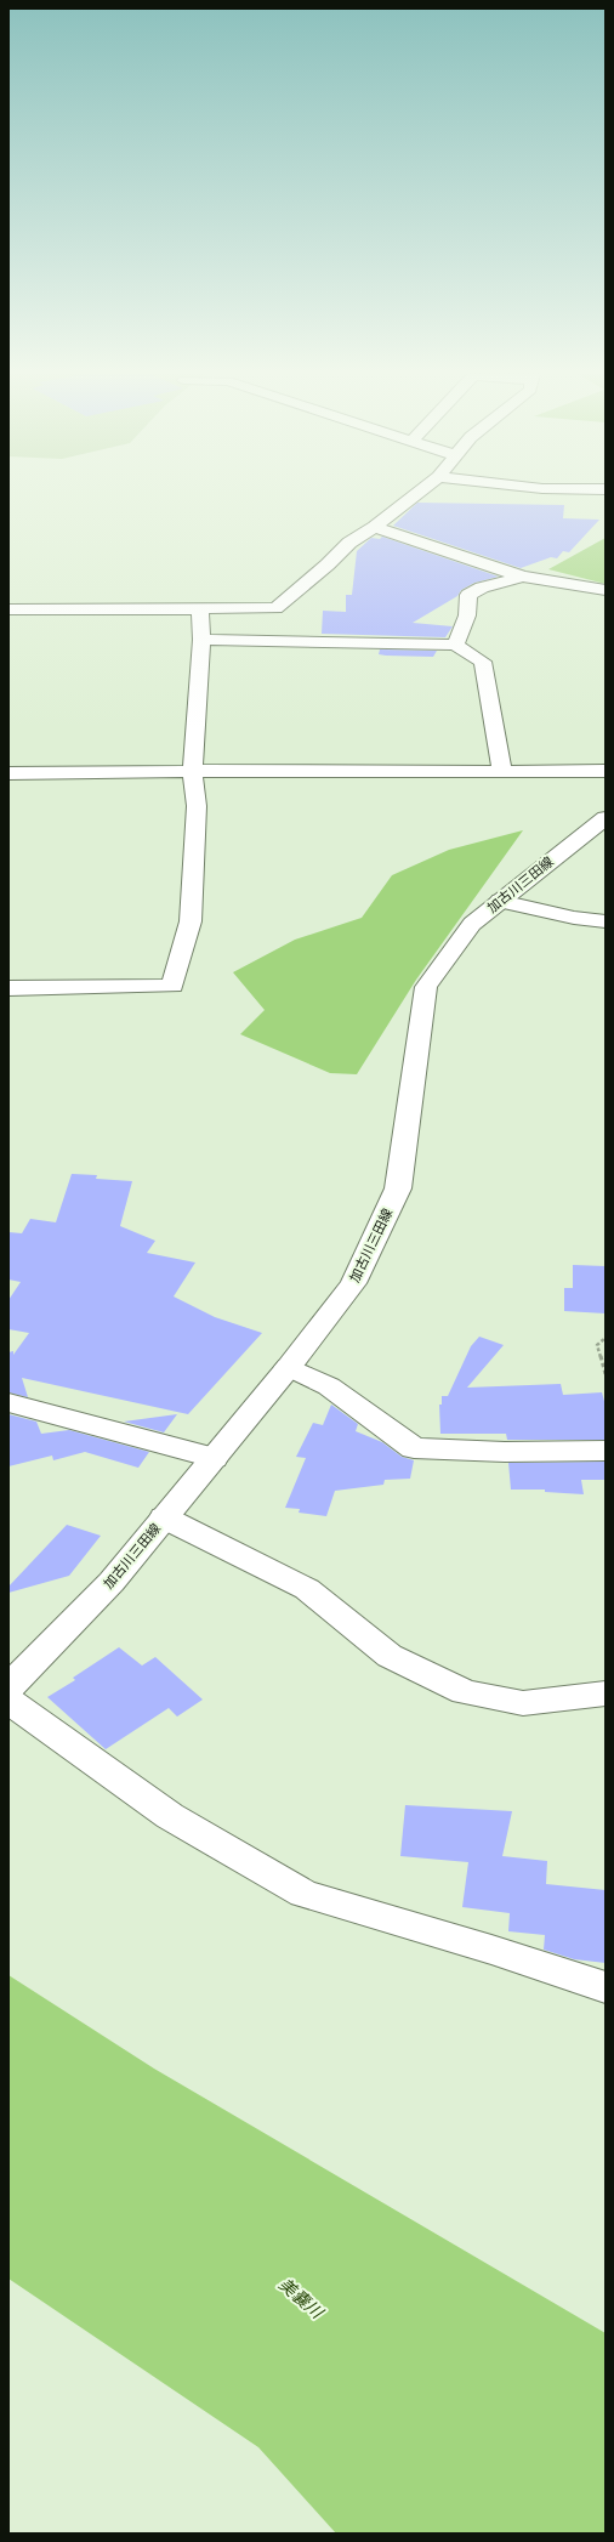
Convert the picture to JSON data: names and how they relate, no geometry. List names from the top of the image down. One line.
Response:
{"streets":{"street":["加古川三田線"]},"water":["美嚢川"]}
